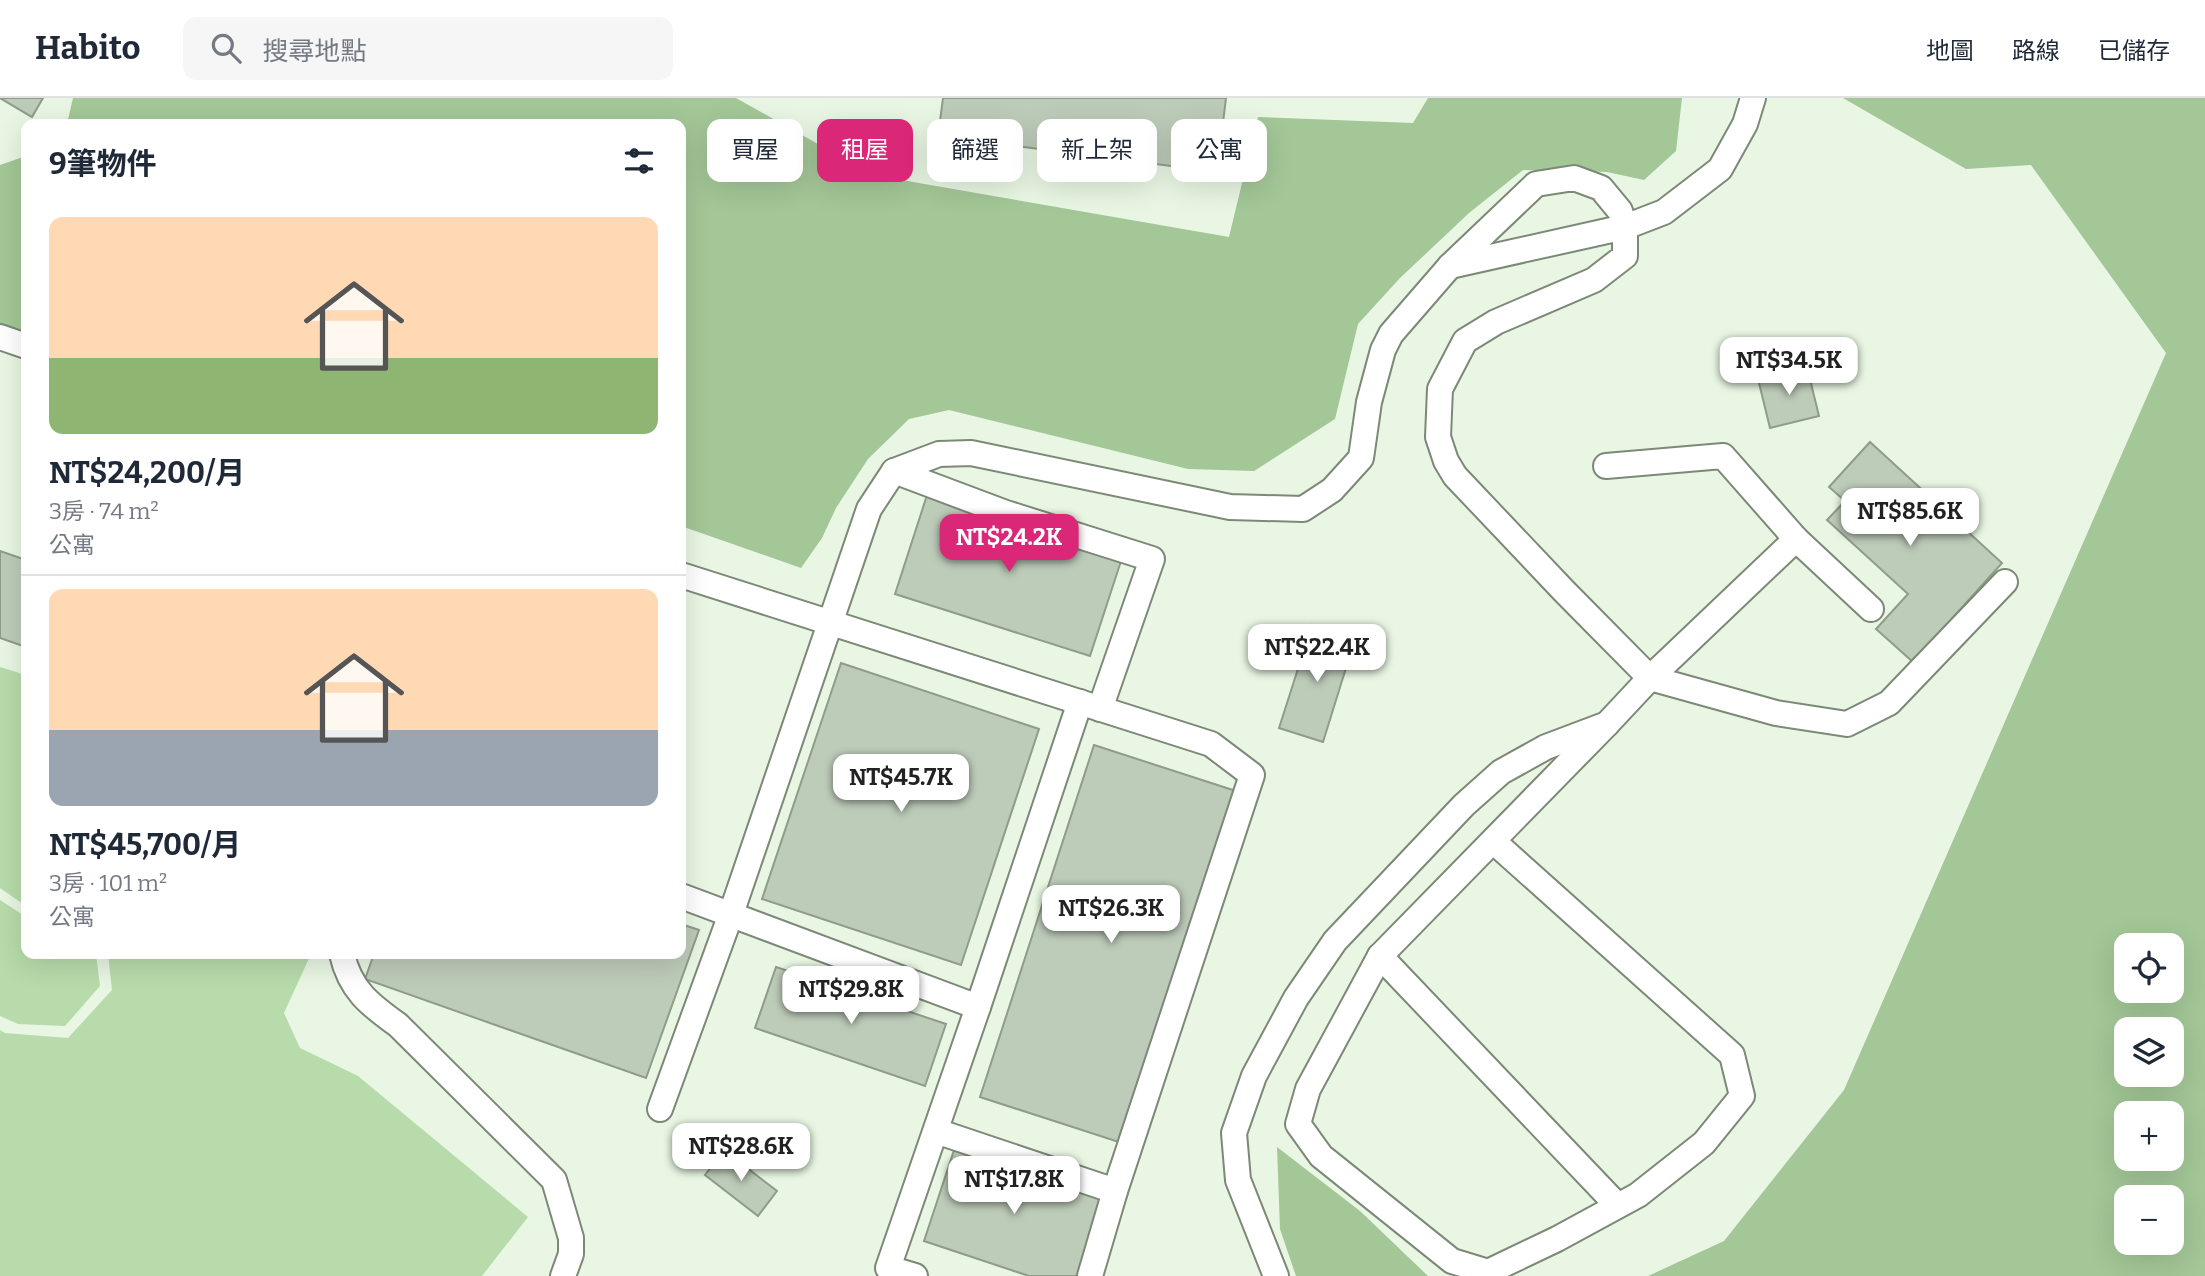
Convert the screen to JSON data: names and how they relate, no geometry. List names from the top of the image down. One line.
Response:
{"page":{"header":"Habito","search":"搜尋地點","nav":["地圖","路線","已儲存"],"chip":["買屋","租屋","篩選","新上架","公寓"],"heading":"9筆物件","list":[{"name":"NT$24,200/月","note":"3房 · 74 m² · 公寓"},{"name":"NT$45,700/月","note":"3房 · 101 m² · 公寓"}],"price":["NT$34.5K","NT$85.6K","NT$24.2K","NT$22.4K","NT$45.7K","NT$26.3K","NT$29.8K","NT$28.6K","NT$17.8K"],"map_buttons":["+","−"]}}
